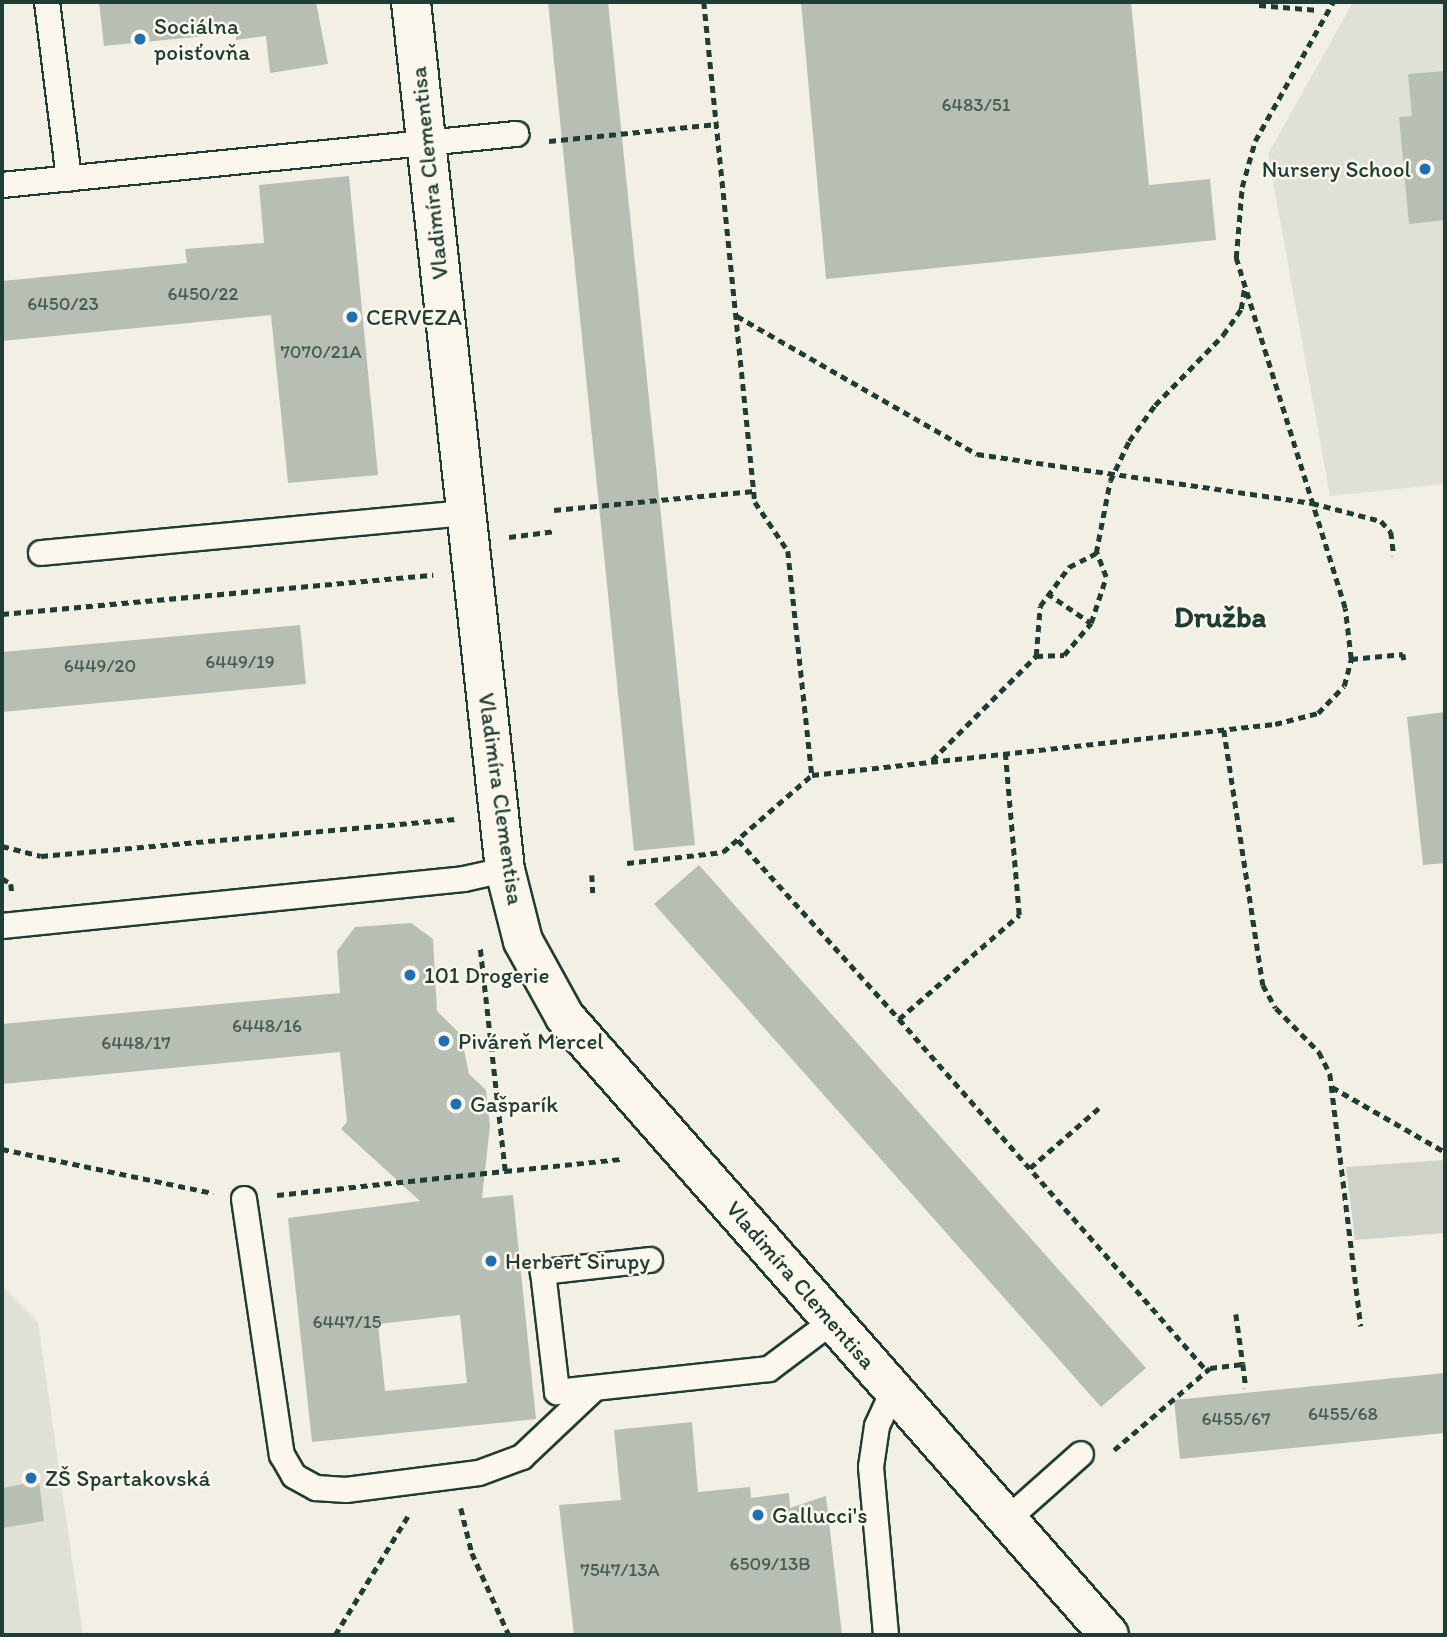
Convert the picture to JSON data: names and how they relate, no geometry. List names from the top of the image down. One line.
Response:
{"streets":{"street":["Vladimíra Clementisa"]},"districts":["Družba"],"places":["Sociálna poisťovňa","Nursery School","CERVEZA","101 Drogerie","Piváreň Mercel","Gašparík","Herbert Sirupy","ZŠ Spartakovská","Gallucci's"],"house_numbers":["6483/51","6450/22","6450/23","7070/21A","6449/19","6449/20","6448/16","6448/17","6447/15","6455/68","6455/67","6509/13B","7547/13A"]}
